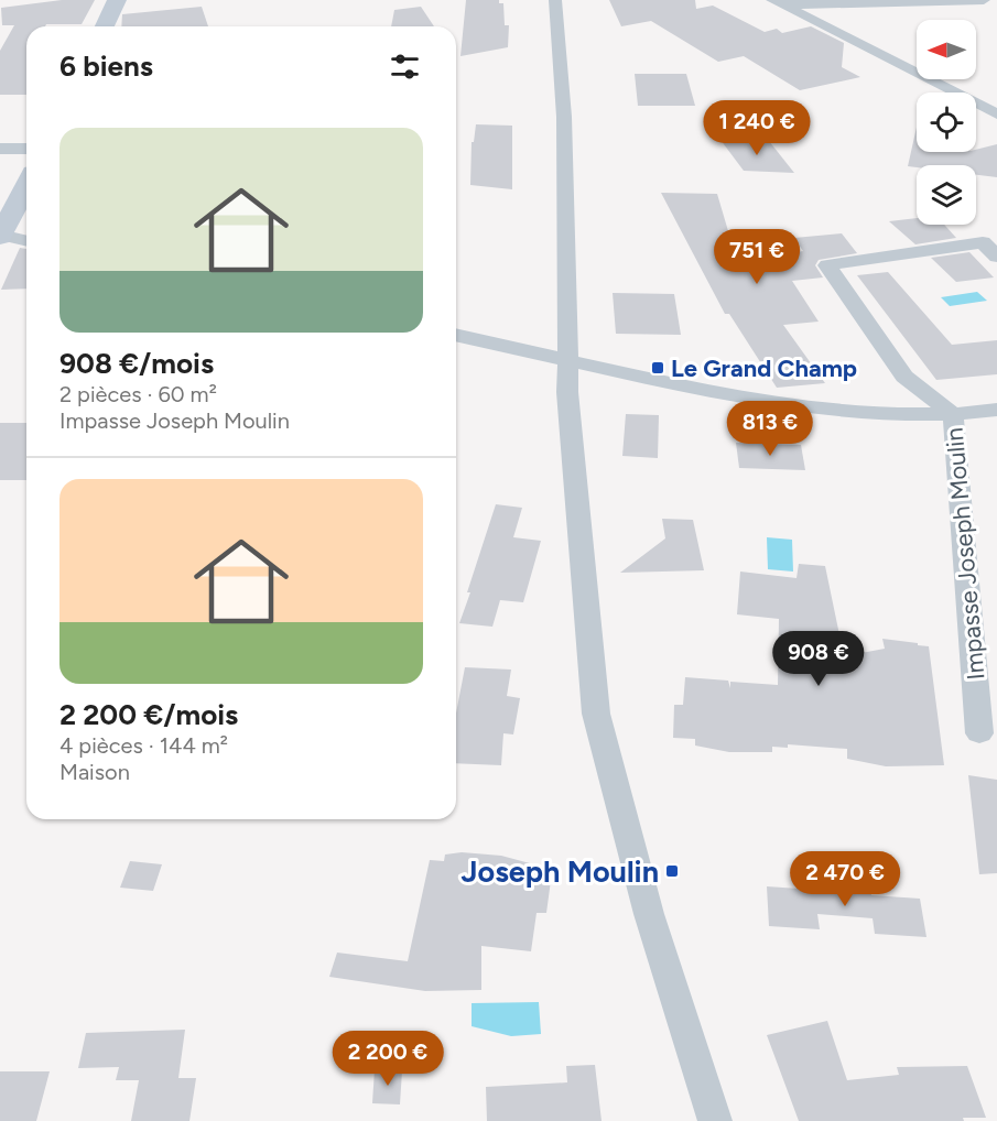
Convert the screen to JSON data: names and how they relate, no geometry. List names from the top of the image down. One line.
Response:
{"streets":{"street":["Impasse Joseph Moulin"]},"places":{"transit":["Le Grand Champ","Joseph Moulin"]},"north":"left","page":{"heading":"6 biens","price":["1 240 €","751 €","813 €","908 €","2 470 €","2 200 €"],"list":[{"name":"908 €/mois","note":"2 pièces · 60 m² · Impasse Joseph Moulin"},{"name":"2 200 €/mois","note":"4 pièces · 144 m² · Maison"}]}}
